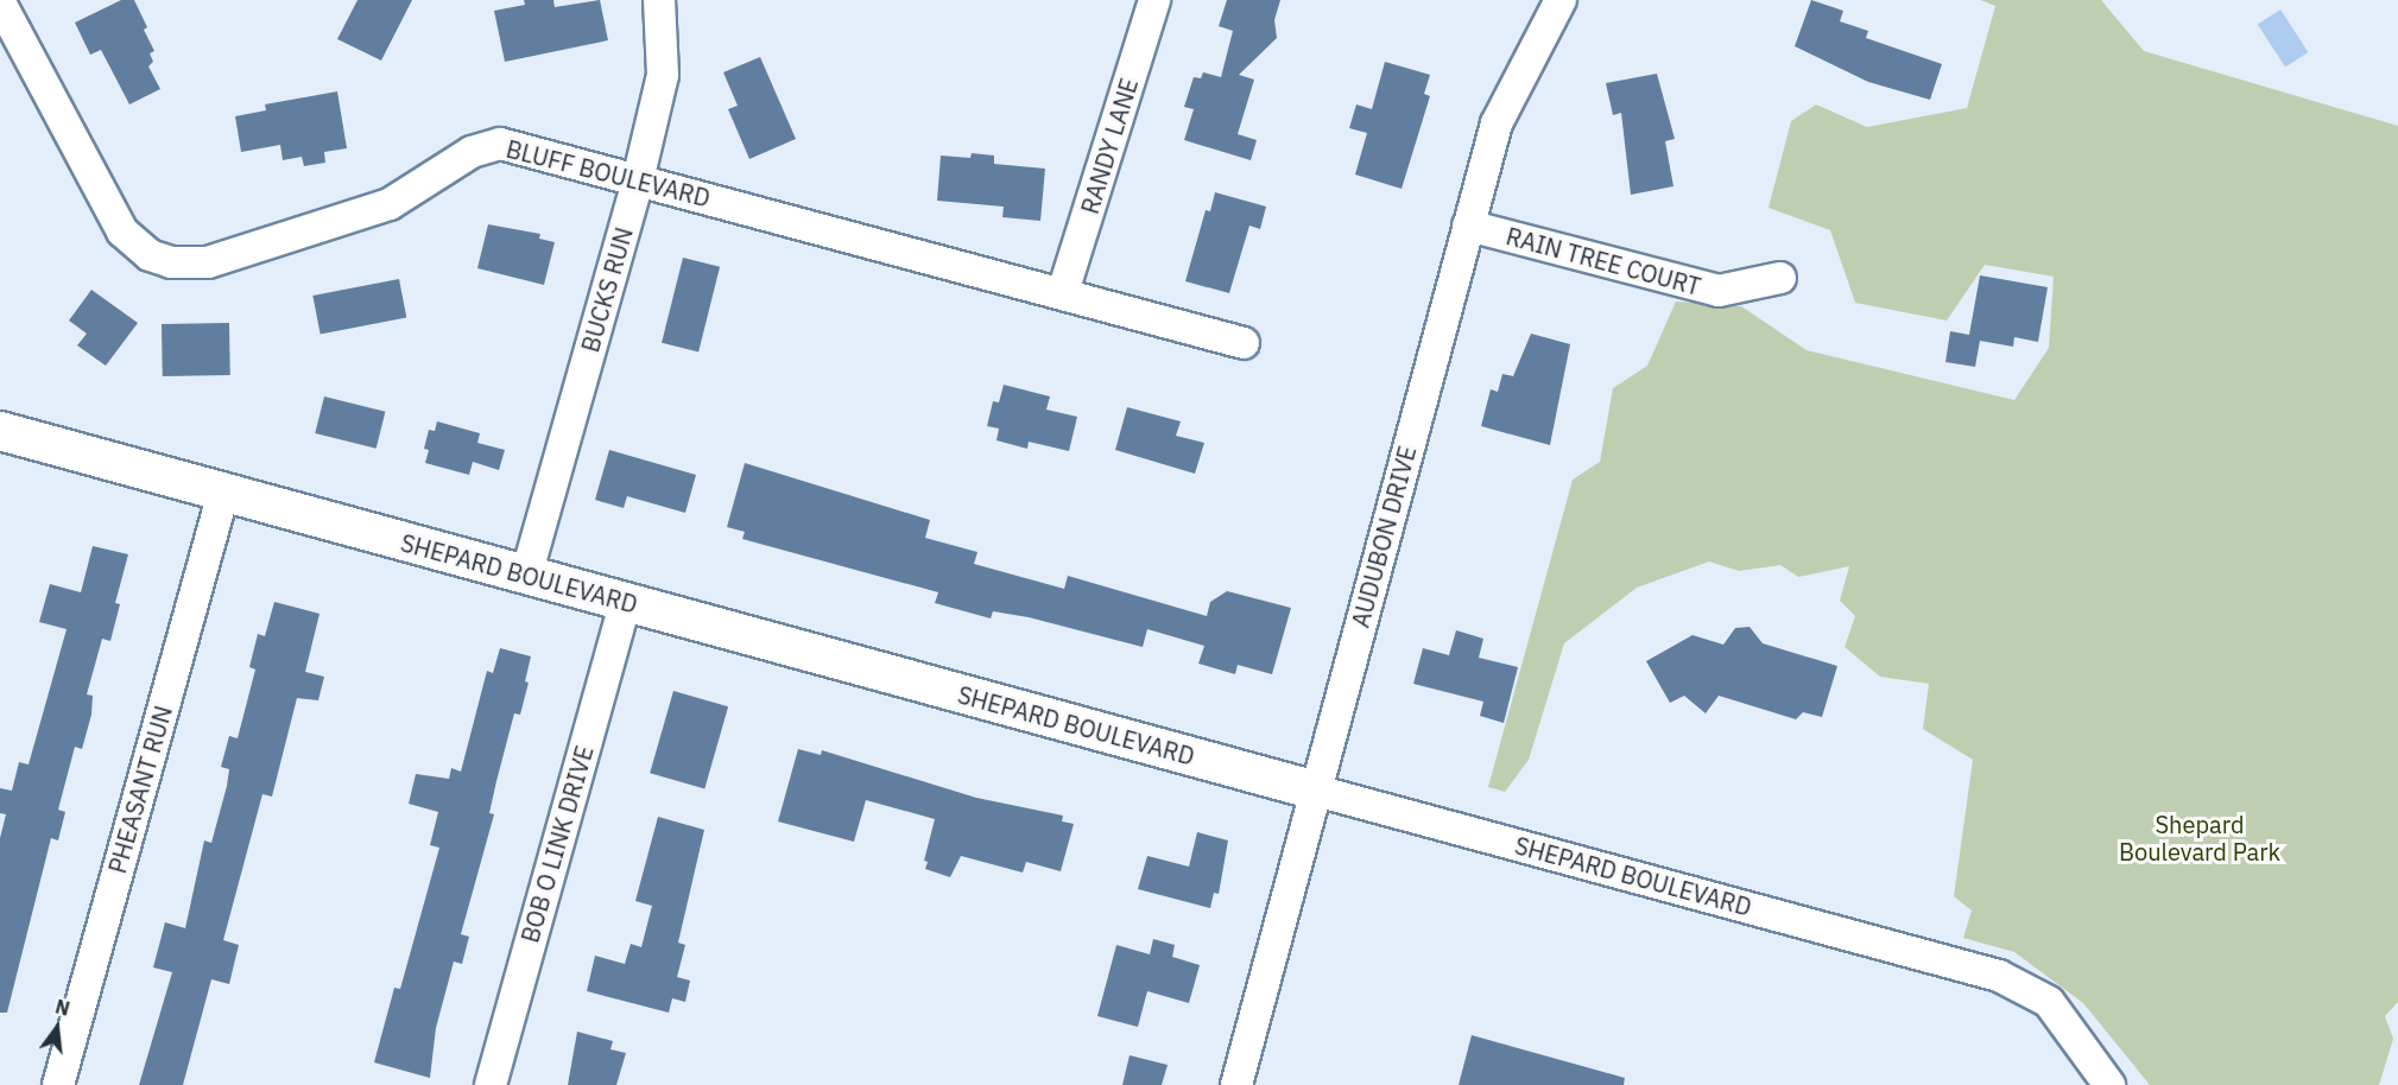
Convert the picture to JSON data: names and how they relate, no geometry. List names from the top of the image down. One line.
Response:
{"streets":{"street":["RANDY LANE","BLUFF BOULEVARD","RAIN TREE COURT","BUCKS RUN","AUDUBON DRIVE","SHEPARD BOULEVARD","PHEASANT RUN","BOB O LINK DRIVE"]},"crossings":[["RANDY LANE","BLUFF BOULEVARD"],["BLUFF BOULEVARD","BUCKS RUN"],["RAIN TREE COURT","AUDUBON DRIVE"],["BUCKS RUN","SHEPARD BOULEVARD"],["AUDUBON DRIVE","SHEPARD BOULEVARD"],["SHEPARD BOULEVARD","PHEASANT RUN"],["SHEPARD BOULEVARD","BOB O LINK DRIVE"]],"parks":["Shepard Boulevard Park"],"north":"top"}
